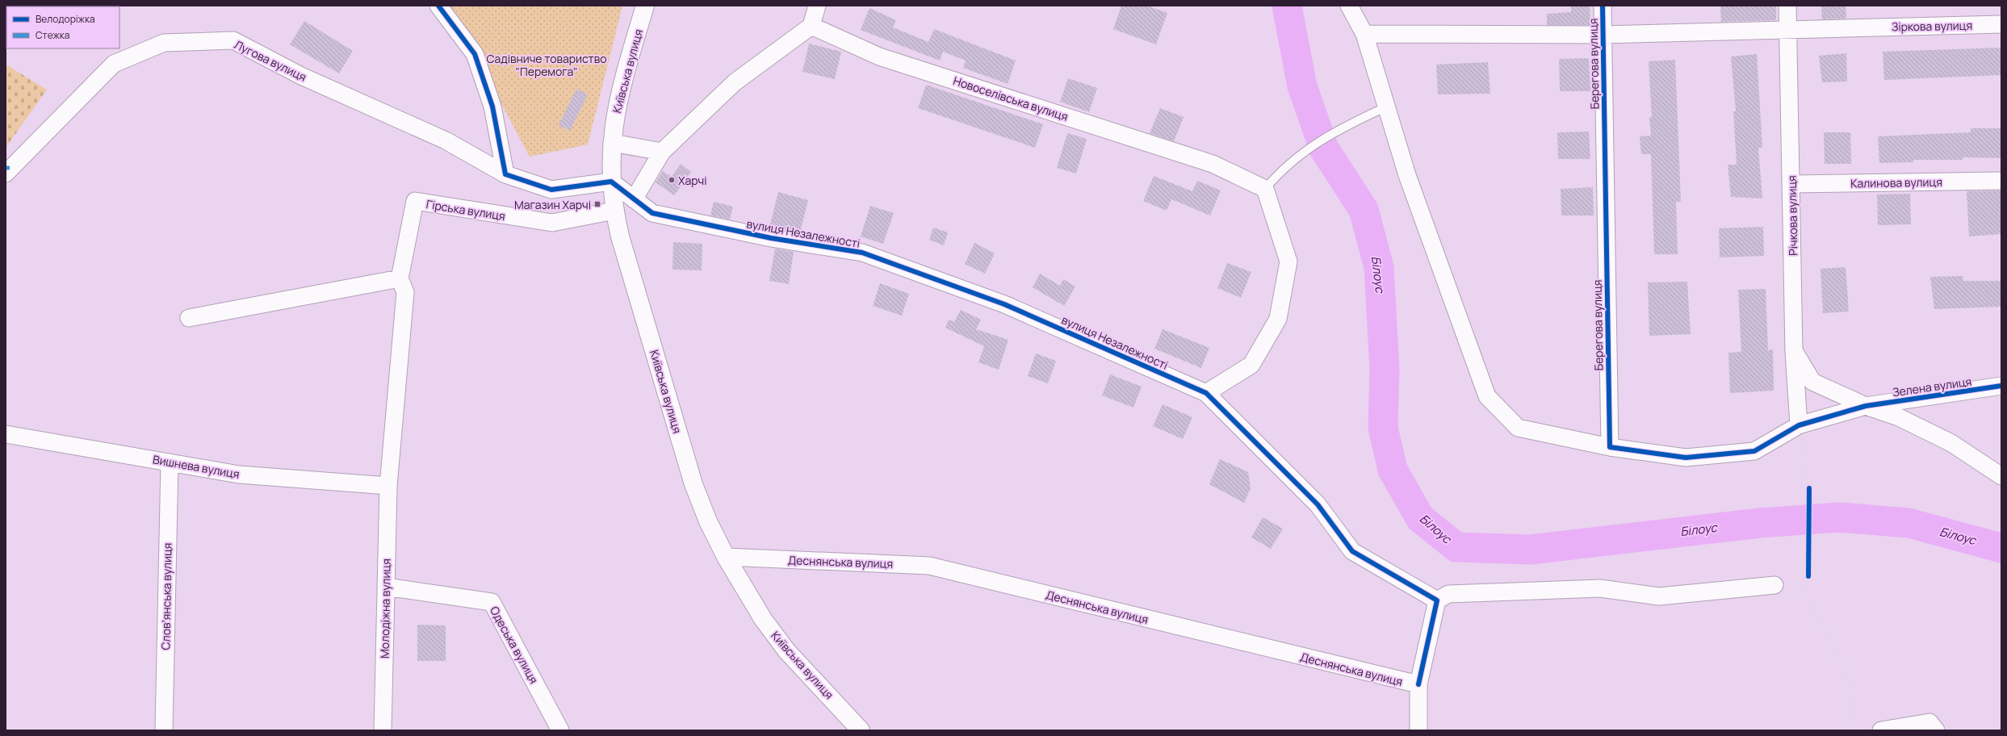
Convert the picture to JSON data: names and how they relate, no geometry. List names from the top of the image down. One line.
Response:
{"streets":{"main road":["Київська вулиця"],"street":["Зіркова вулиця","Лугова вулиця","Берегова вулиця","Новоселівська вулиця","Калинова вулиця","Гірська вулиця","Річкова вулиця","вулиця Незалежності","Зелена вулиця","Вишнева вулиця","Деснянська вулиця","Словʼянська вулиця","Молодіжна вулиця","Одеська вулиця"]},"crossings":[["Зіркова вулиця","Берегова вулиця"],["Зіркова вулиця","Річкова вулиця"],["Лугова вулиця","Київська вулиця"],["Лугова вулиця","вулиця Незалежності"],["Київська вулиця","Гірська вулиця"],["Київська вулиця","вулиця Незалежності"],["Київська вулиця","Деснянська вулиця"],["Калинова вулиця","Річкова вулиця"],["Гірська вулиця","Молодіжна вулиця"],["Річкова вулиця","Зелена вулиця"],["Вишнева вулиця","Словʼянська вулиця"],["Вишнева вулиця","Молодіжна вулиця"],["Молодіжна вулиця","Одеська вулиця"]],"water":["Білоус"],"parks":["Садівниче товариство \"Перемога\""],"places":{"other":["Харчі"],"transit":["Магазин Харчі"]},"legend":["Велодоріжка","Стежка"]}
